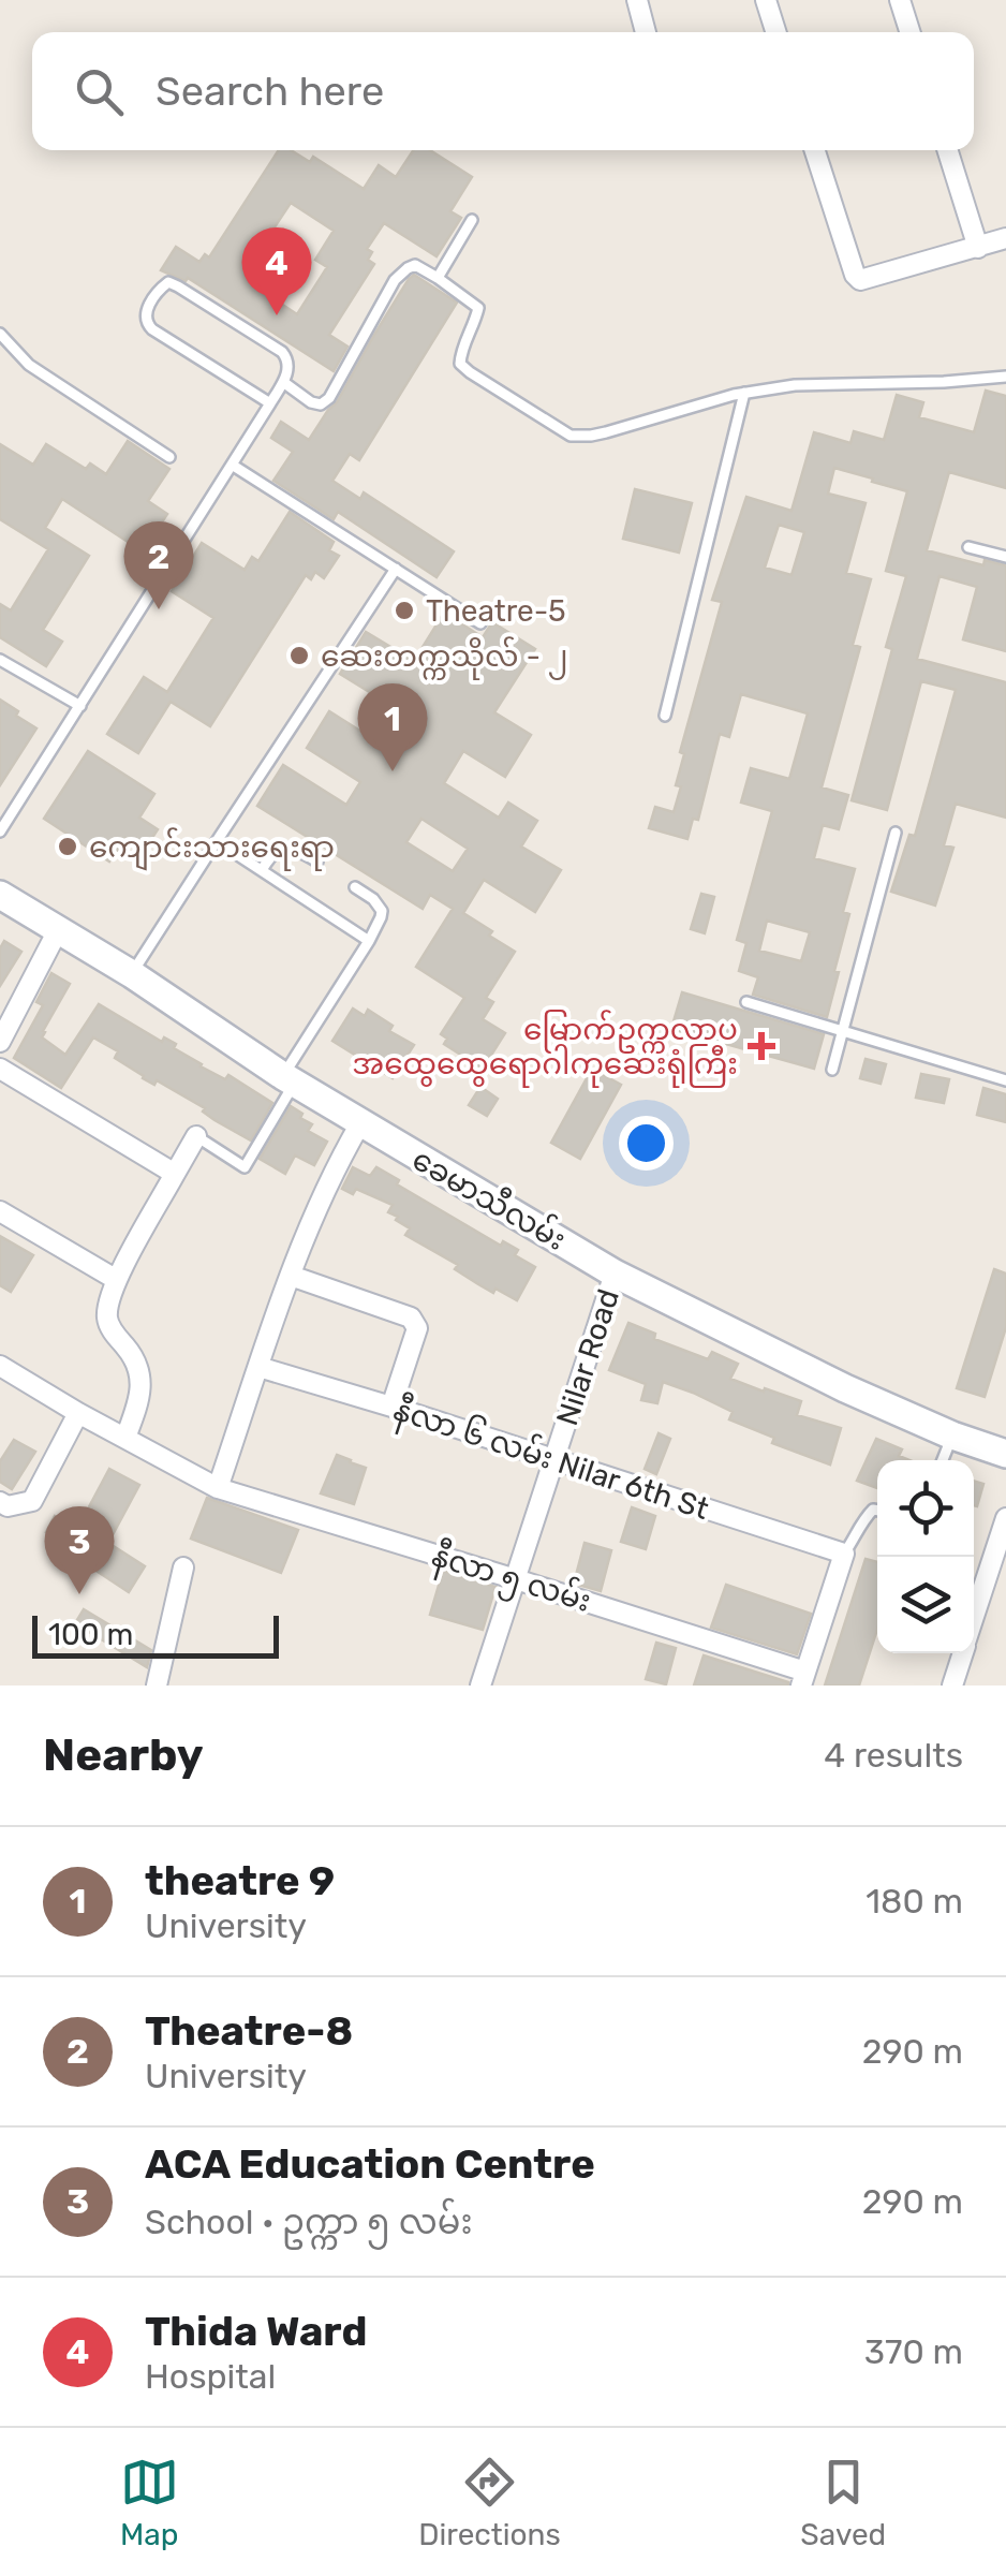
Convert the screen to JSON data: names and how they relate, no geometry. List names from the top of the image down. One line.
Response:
{"streets":{"main road":["ခေမာသီလမ်း"],"street":["Nilar Road","နီလာ ၆ လမ်း Nilar 6th St","နီလာ ၅ လမ်း"]},"crossings":[["ခေမာသီလမ်း","Nilar Road"],["Nilar Road","နီလာ ၆ လမ်း Nilar 6th St"],["Nilar Road","နီလာ ၅ လမ်း"]],"places":{"other":["Theatre-5","ဆေးတက္ကသိုလ် - ၂","ကျောင်းသားရေးရာ"],"health":["မြောက်ဥက္ကလာပ အထွေထွေရောဂါကုဆေးရုံကြီး"]},"scale_bar":"100 m","page":{"search":"Search here","pins":["4","2","1","3"],"scale":"100 m","heading":["Nearby","4 results"],"list":[{"mark":"1","name":"theatre 9","note":"University","value":"180 m"},{"mark":"2","name":"Theatre-8","note":"University","value":"290 m"},{"mark":"3","name":"ACA Education Centre","note":"School · ဥက္ကာ ၅ လမ်း","value":"290 m"},{"mark":"4","name":"Thida Ward","note":"Hospital","value":"370 m"}],"nav":["Map","Directions","Saved"]}}
